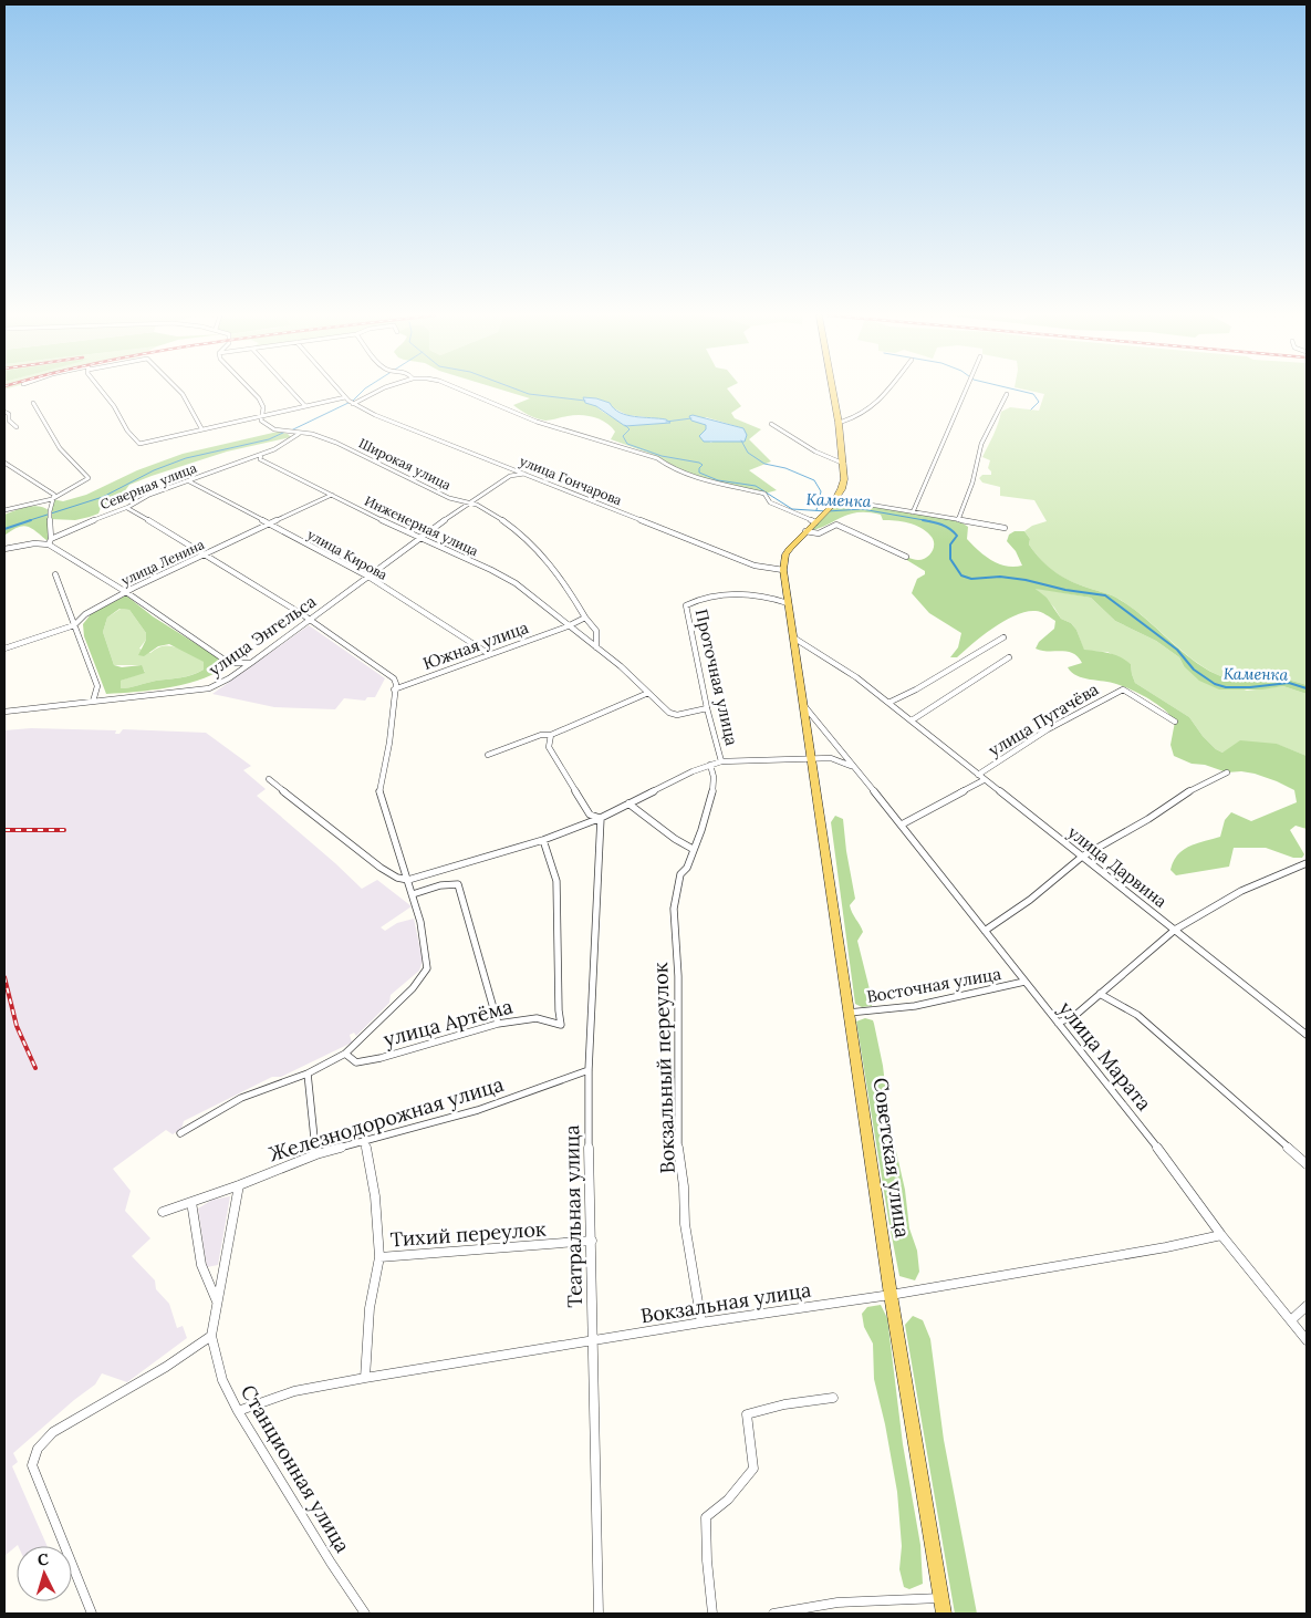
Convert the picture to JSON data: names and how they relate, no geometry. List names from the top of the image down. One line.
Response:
{"streets":{"main road":["Советская улица"],"street":["Широкая улица","улица Гончарова","Северная улица","Инженерная улица","улица Кирова","улица Ленина","улица Энгельса","Южная улица","Проточная улица","улица Пугачёва","улица Дарвина","Восточная улица","улица Артёма","улица Марата","Вокзальный переулок","Железнодорожная улица","Театральная улица","Тихий переулок","Вокзальная улица","Станционная улица"]},"crossings":[["Широкая улица","Северная улица"],["Широкая улица","улица Энгельса"],["улица Гончарова","Советская улица"],["Северная улица","Инженерная улица"],["Северная улица","улица Кирова"],["Инженерная улица","улица Ленина"],["Инженерная улица","улица Энгельса"],["Инженерная улица","Южная улица"],["улица Кирова","улица Ленина"],["улица Кирова","улица Энгельса"],["улица Кирова","Южная улица"],["Проточная улица","Советская улица"],["улица Пугачёва","улица Дарвина"],["улица Пугачёва","улица Марата"],["улица Дарвина","Советская улица"],["Восточная улица","улица Марата"],["Восточная улица","Советская улица"],["улица Марата","Советская улица"],["улица Марата","Вокзальная улица"],["Вокзальный переулок","Вокзальная улица"],["Железнодорожная улица","Театральная улица"],["Железнодорожная улица","Станционная улица"],["Советская улица","Вокзальная улица"],["Театральная улица","Тихий переулок"],["Театральная улица","Вокзальная улица"],["Вокзальная улица","Станционная улица"]],"water":["Каменка"],"north":"top"}
